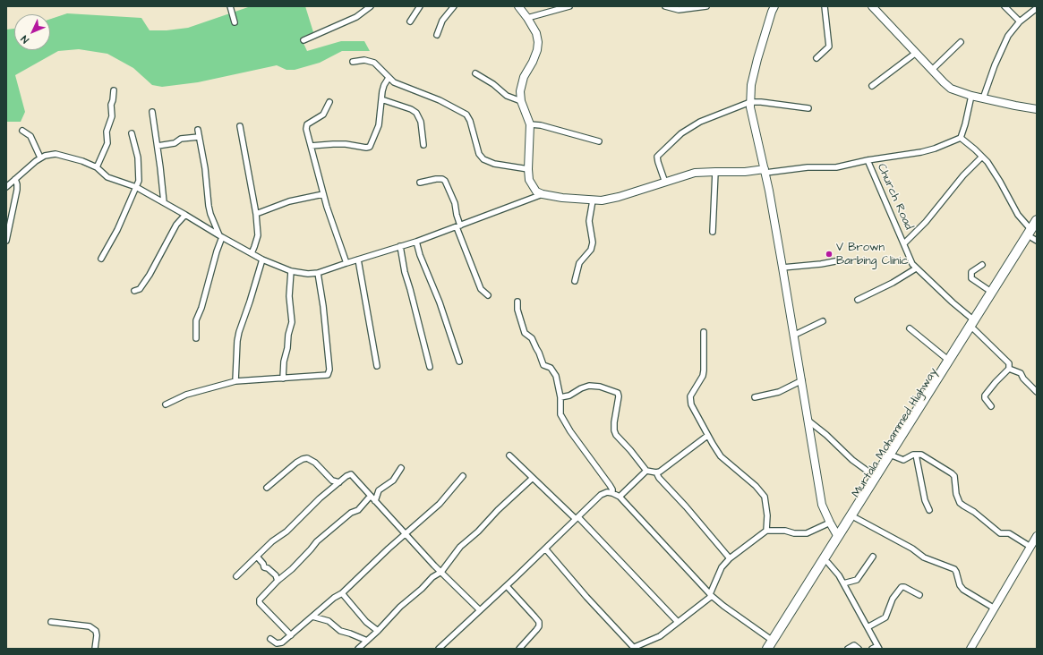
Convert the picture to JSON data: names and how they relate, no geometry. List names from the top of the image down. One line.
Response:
{"streets":{"highway":["Murtala Mohammed Highway"],"street":["Church Road"]},"crossings":[["Church Road","Murtala Mohammed Highway"]],"places":["V Brown Barbing Clinic"],"north":"bottom left"}
